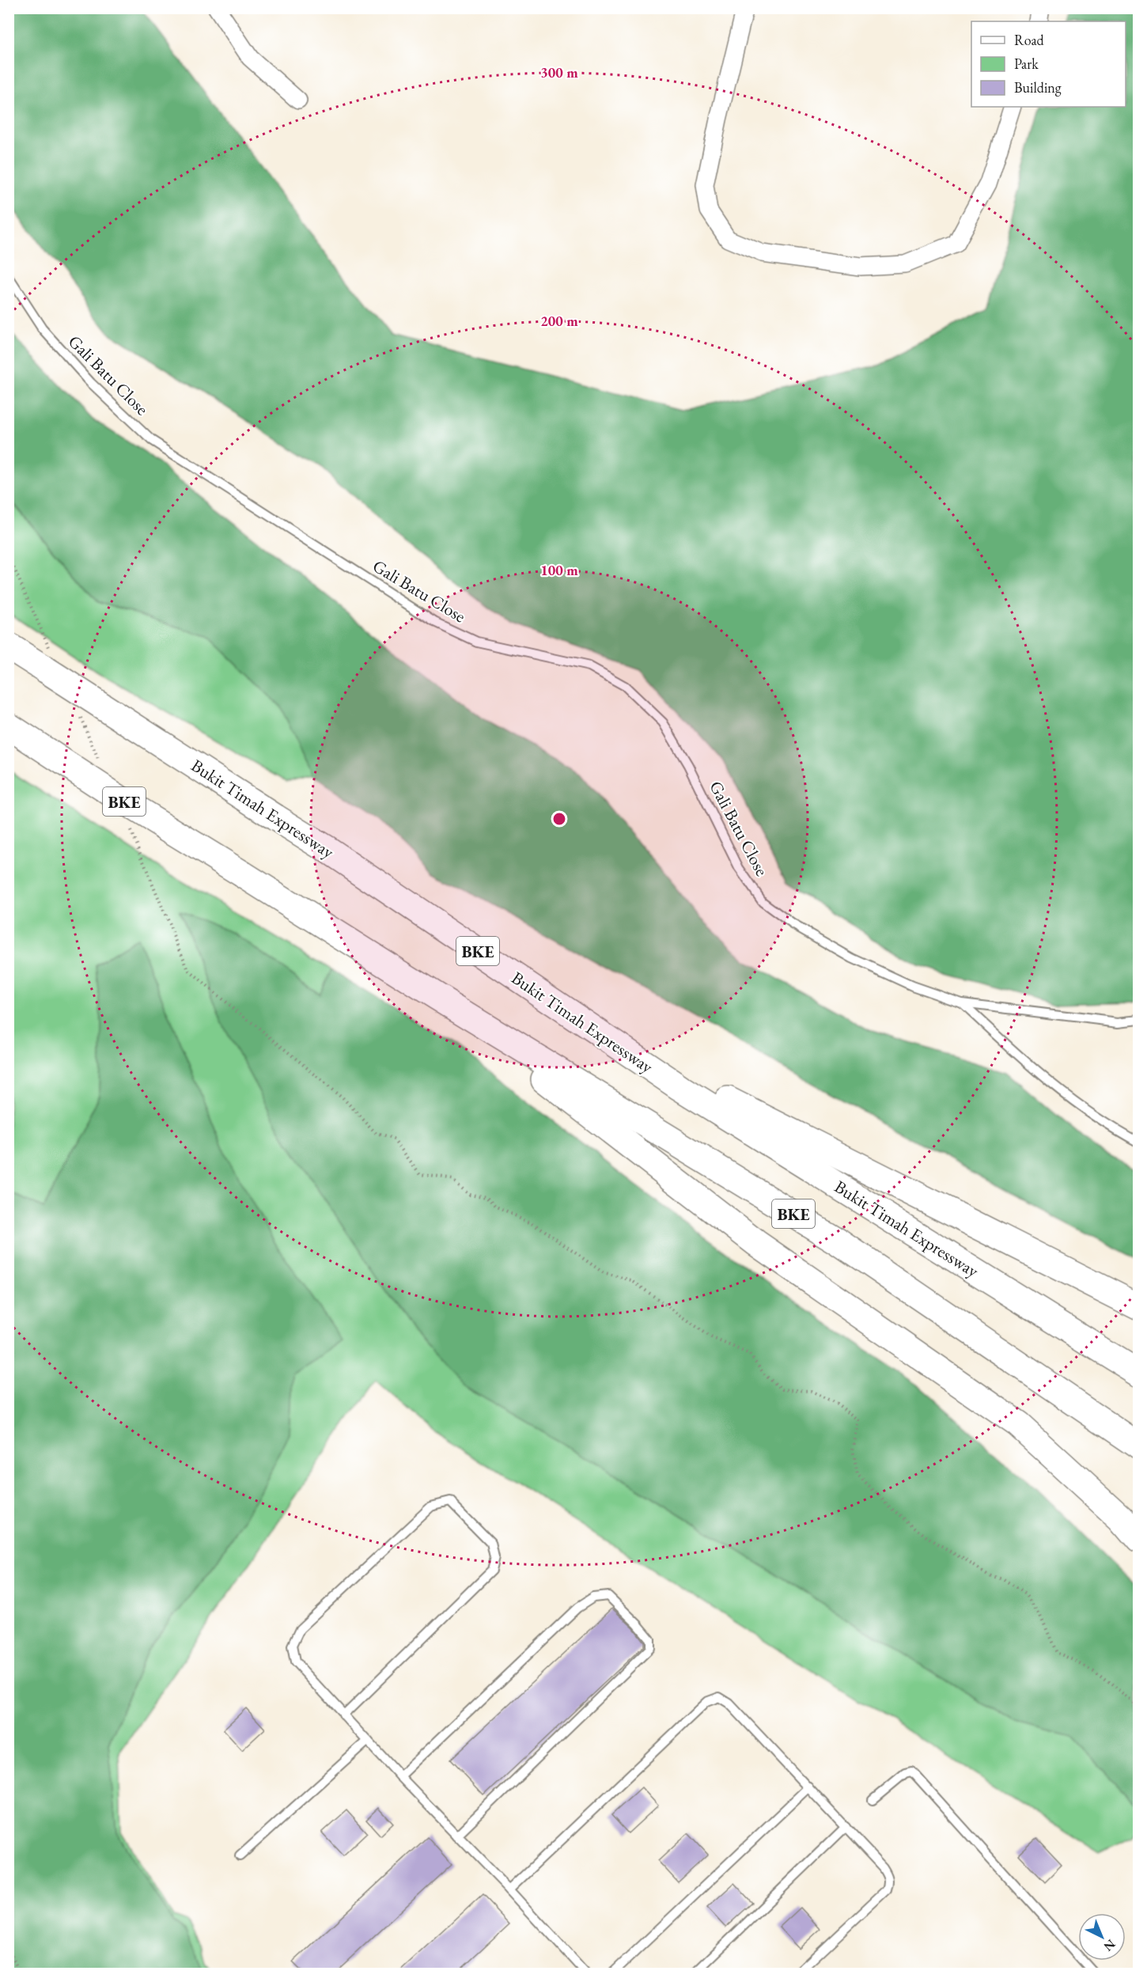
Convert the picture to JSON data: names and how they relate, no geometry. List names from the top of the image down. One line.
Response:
{"streets":{"highway":["BKE","Bukit Timah Expressway"],"lane":["Gali Batu Close"]},"legend":["Road","Park","Building"],"north":"bottom right","rings":["300 m","200 m","100 m"]}
